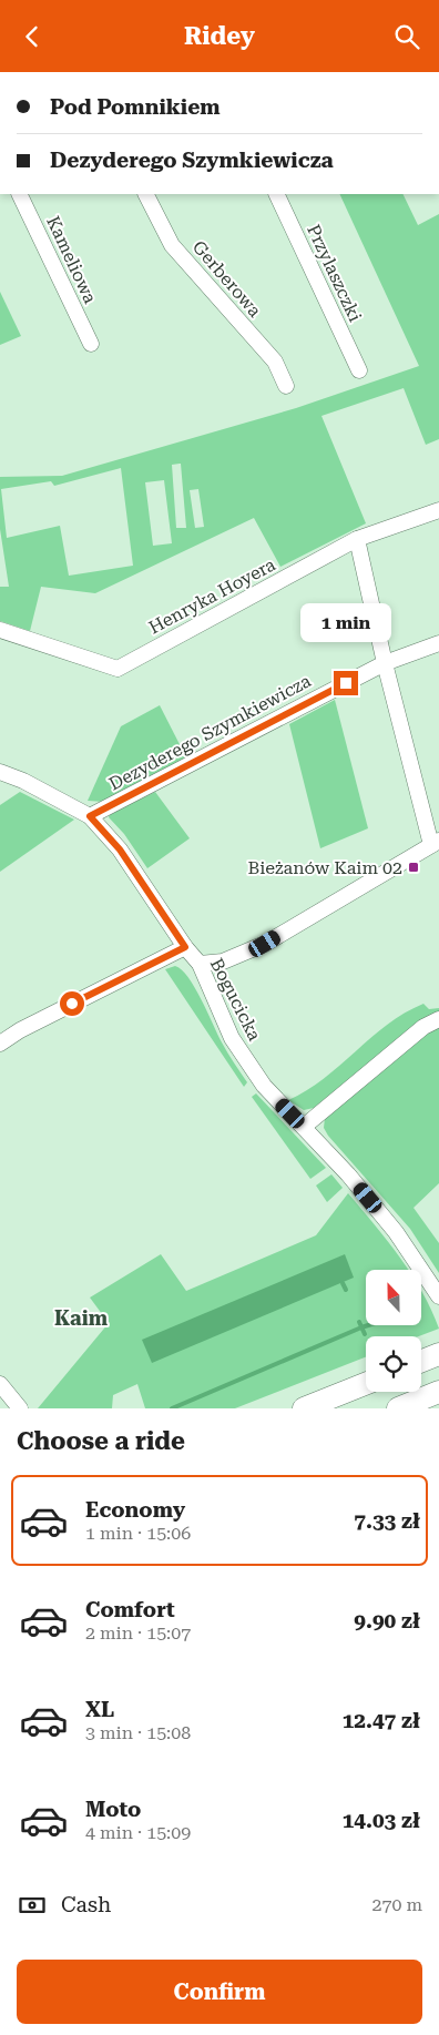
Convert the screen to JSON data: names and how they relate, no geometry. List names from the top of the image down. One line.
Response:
{"streets":{"street":["Kameliowa","Przylaszczki","Gerberowa","Henryka Hoyera","Dezyderego Szymkiewicza","Bogucicka"]},"crossings":[["Dezyderego Szymkiewicza","Bogucicka"]],"districts":["Kaim"],"places":{"transit":["Bieżanów Kaim 02"]},"north":"top","page":{"header":"Ridey","banner":["Pod Pomnikiem","Dezyderego Szymkiewicza"],"bubble":"1 min","heading":"Choose a ride","list":[{"name":"Economy","note":"1 min · 15:06","value":"7.33 zł"},{"name":"Comfort","note":"2 min · 15:07","value":"9.90 zł"},{"name":"XL","note":"3 min · 15:08","value":"12.47 zł"},{"name":"Moto","note":"4 min · 15:09","value":"14.03 zł"}],"pay":["Cash","270 m"],"buttons":"Confirm"}}
